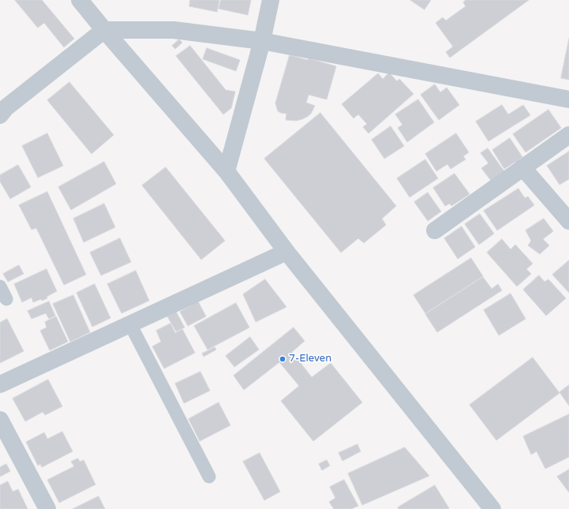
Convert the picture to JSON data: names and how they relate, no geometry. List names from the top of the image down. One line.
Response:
{"places":["7-Eleven"]}
